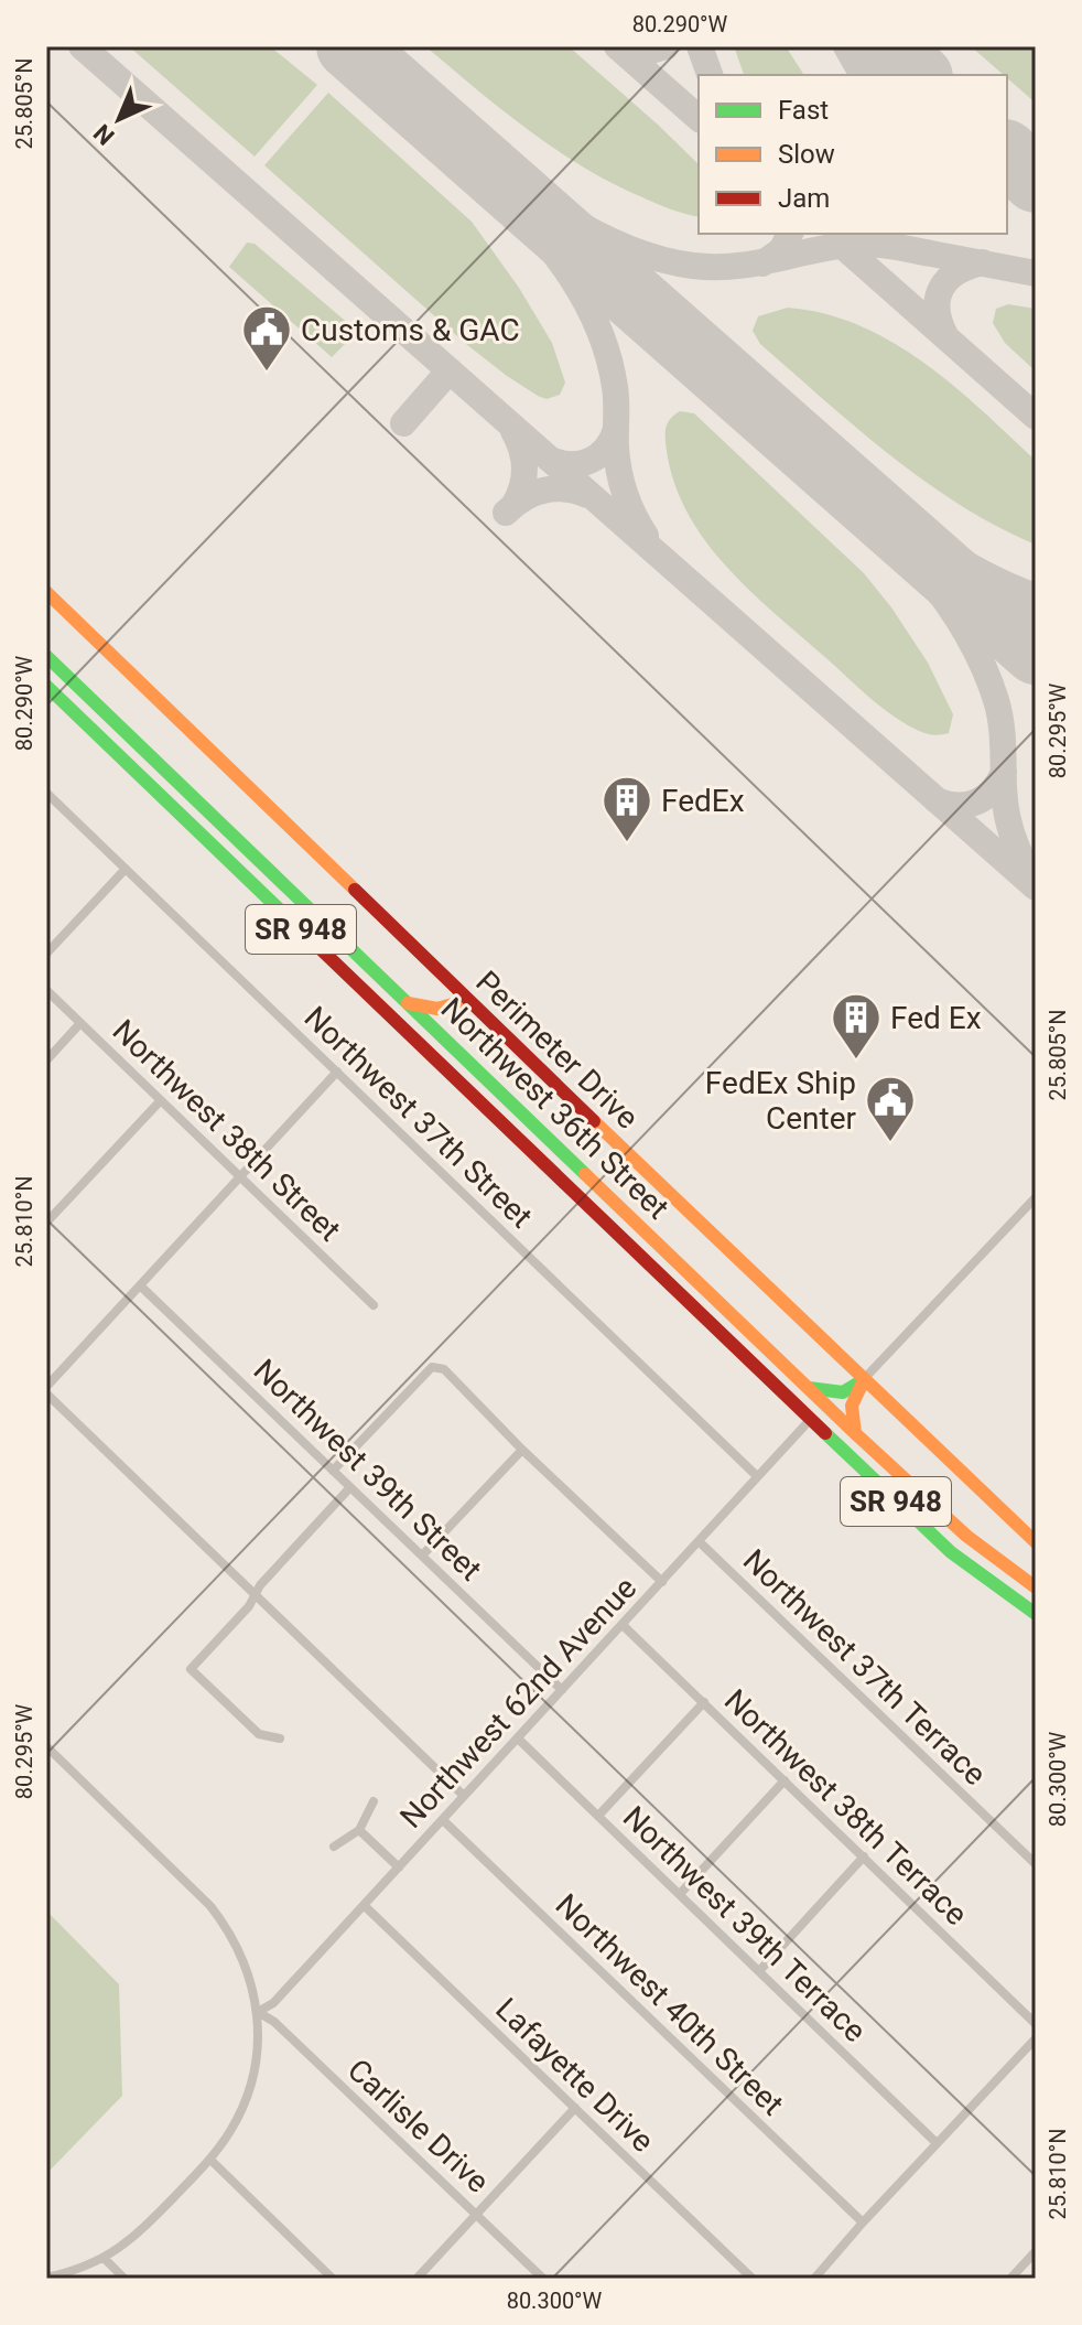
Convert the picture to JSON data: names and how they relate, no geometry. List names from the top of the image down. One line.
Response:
{"streets":{"main road":["SR 948","Perimeter Drive","Northwest 36th Street"],"street":["Northwest 37th Street","Northwest 38th Street","Northwest 39th Street","Northwest 37th Terrace","Northwest 62nd Avenue","Northwest 38th Terrace","Northwest 39th Terrace","Northwest 40th Street","Lafayette Drive","Carlisle Drive"]},"crossings":[["Northwest 36th Street","Northwest 62nd Avenue"],["Northwest 37th Street","Northwest 62nd Avenue"],["Northwest 39th Street","Northwest 62nd Avenue"],["Northwest 37th Terrace","Northwest 62nd Avenue"],["Northwest 62nd Avenue","Northwest 38th Terrace"],["Northwest 62nd Avenue","Northwest 39th Terrace"],["Northwest 62nd Avenue","Northwest 40th Street"],["Northwest 62nd Avenue","Lafayette Drive"],["Northwest 62nd Avenue","Carlisle Drive"]],"places":{"public building":["Customs & GAC","FedEx Ship Center"],"building":["FedEx","Fed Ex"]},"legend":["Fast","Slow","Jam"],"north":"bottom left","coordinates":["80.290°W","25.805°N","80.295°W","25.810°N","80.300°W"]}
